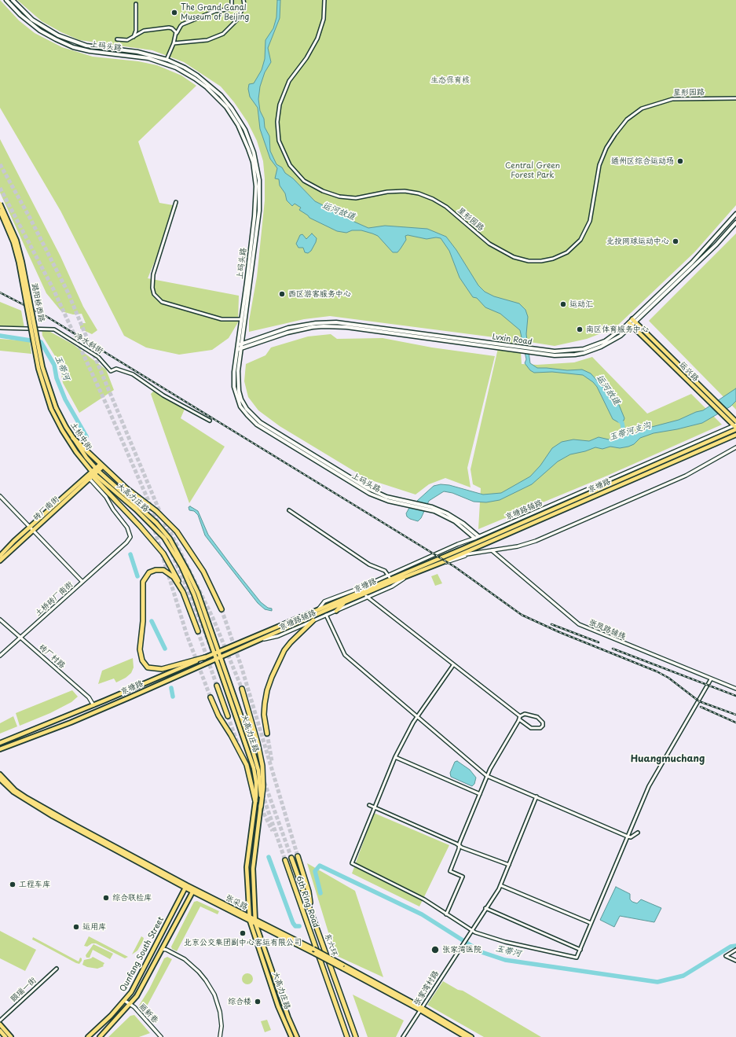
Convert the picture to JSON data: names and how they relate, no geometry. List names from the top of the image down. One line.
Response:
{"streets":{"highway":["6th Ring Road","东六环"],"main road":["上码头路","潞阳桥西路","Lvxin Road","运兴路","土桥中街","京塘路","大高力庄路","砖厂南街","张采路","Qunfang South Street"],"street":["星形园路","净水斜街","京塘路辅路","土桥砖厂南街","张凤路辅线","砖厂村路","张家湾村路","颐瑞一街","丽新巷"]},"crossings":[["上码头路","Lvxin Road"],["上码头路","京塘路辅路"],["潞阳桥西路","土桥中街"],["潞阳桥西路","大高力庄路"],["潞阳桥西路","砖厂南街"],["潞阳桥西路","土桥砖厂南街"],["Lvxin Road","运兴路"],["运兴路","京塘路"],["运兴路","京塘路辅路"],["土桥中街","大高力庄路"],["土桥中街","砖厂南街"],["京塘路","大高力庄路"],["京塘路","京塘路辅路"],["京塘路","砖厂村路"],["大高力庄路","砖厂南街"],["大高力庄路","土桥砖厂南街"],["大高力庄路","张采路"],["砖厂南街","土桥砖厂南街"],["土桥砖厂南街","砖厂村路"],["张采路","Qunfang South Street"],["张采路","张家湾村路"],["Qunfang South Street","丽新巷"]],"districts":["Huangmuchang"],"water":["运河故道","玉带河","玉带河支沟"],"parks":["生态保育核","Central Green Forest Park"],"places":["The Grand Canal Museum of Beijing","通州区综合运动场","北投网球运动中心","西区游客服务中心","运动汇","南区体育服务中心","工程车库","综合联检库","运用库","北京公交集团副中心客运有限公司","张家湾医院","综合楼"]}
